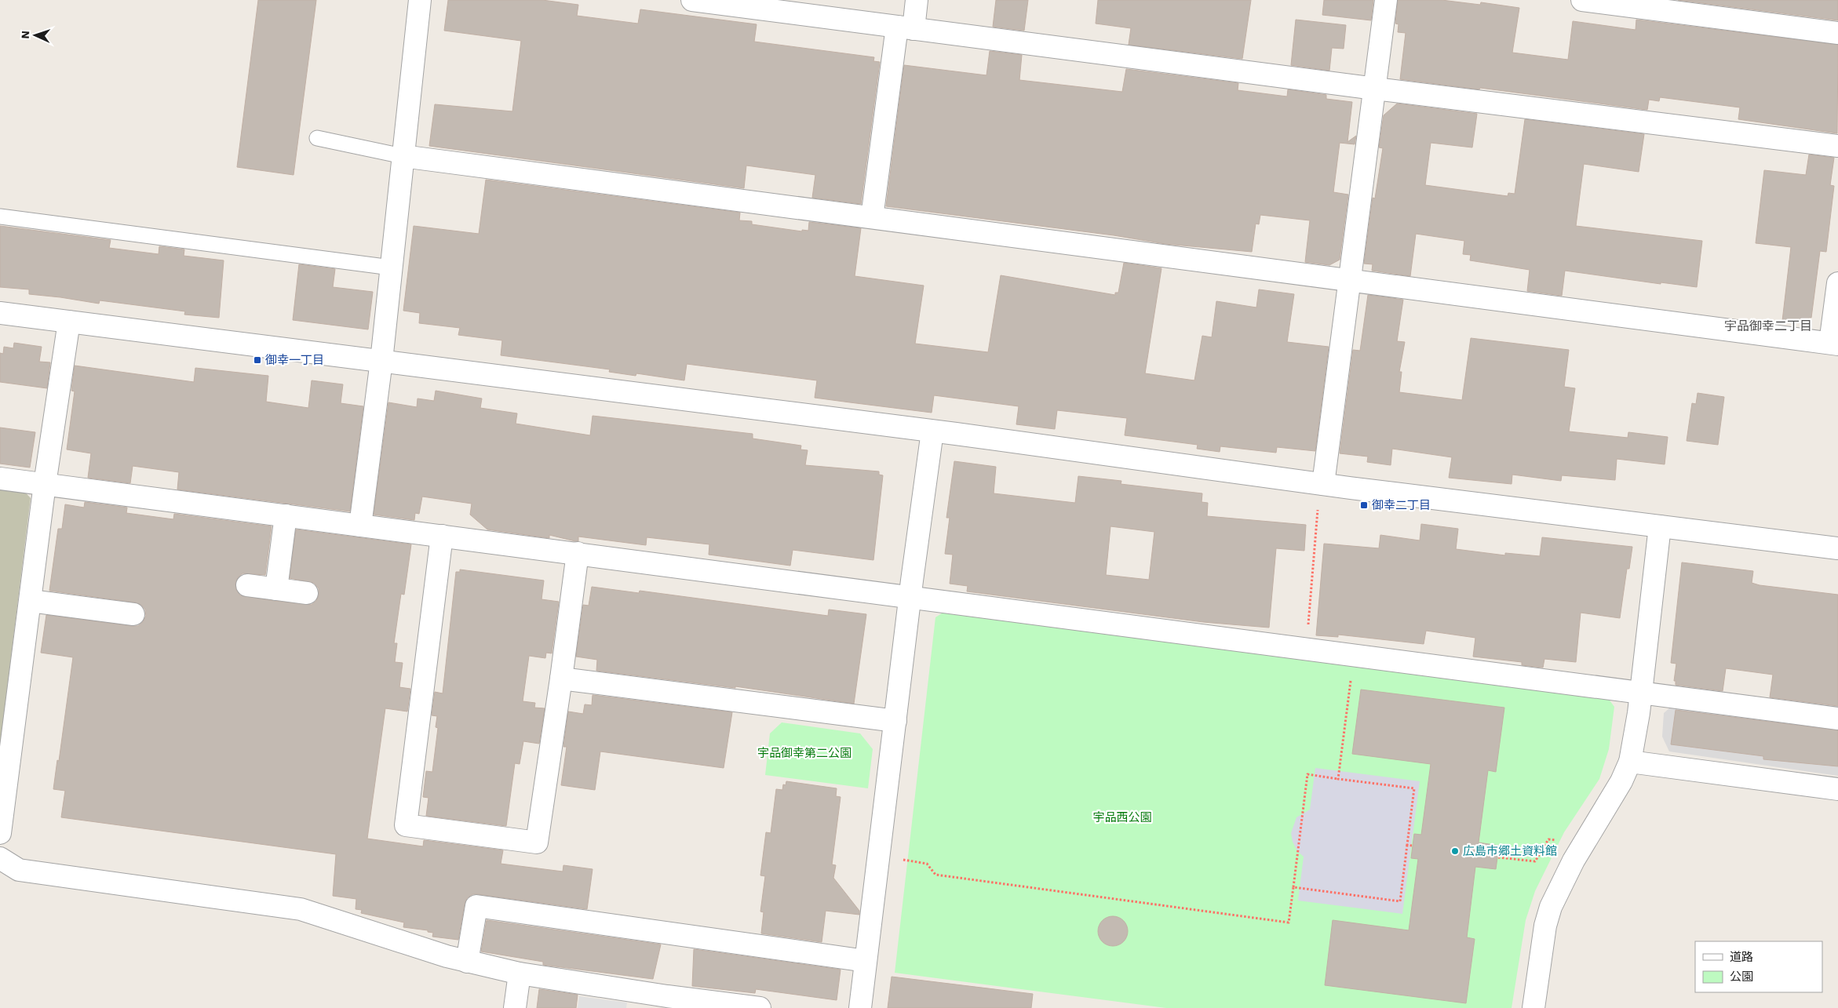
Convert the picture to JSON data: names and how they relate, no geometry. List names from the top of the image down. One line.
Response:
{"districts":["宇品御幸二丁目"],"parks":["宇品御幸第二公園","宇品西公園"],"places":{"transit":["御幸一丁目","御幸二丁目"],"other":["広島市郷土資料館"]},"legend":["道路","公園"],"north":"left"}
